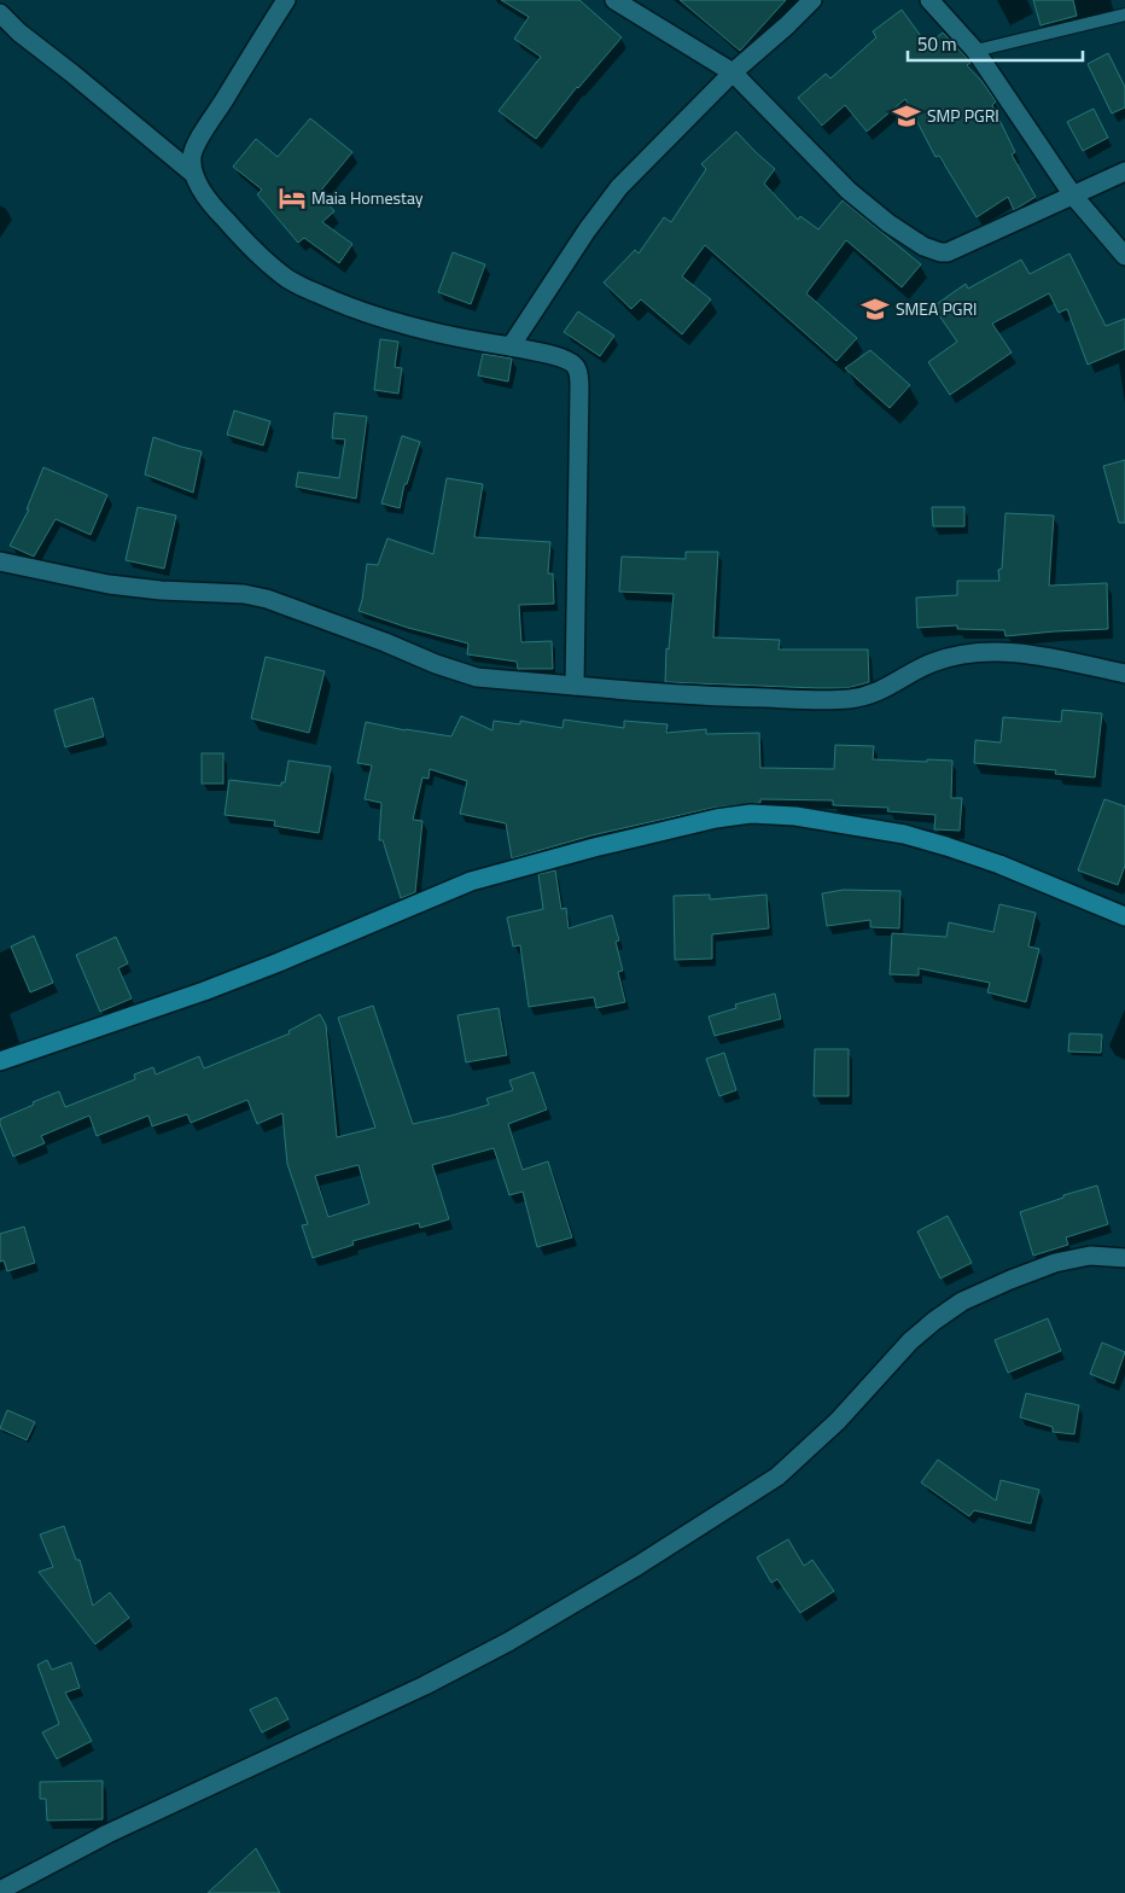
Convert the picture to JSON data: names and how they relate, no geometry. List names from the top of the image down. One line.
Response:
{"places":{"school or university":["SMP PGRI","SMEA PGRI"],"hotel":["Maia Homestay"]},"scale_bar":"50 m"}
